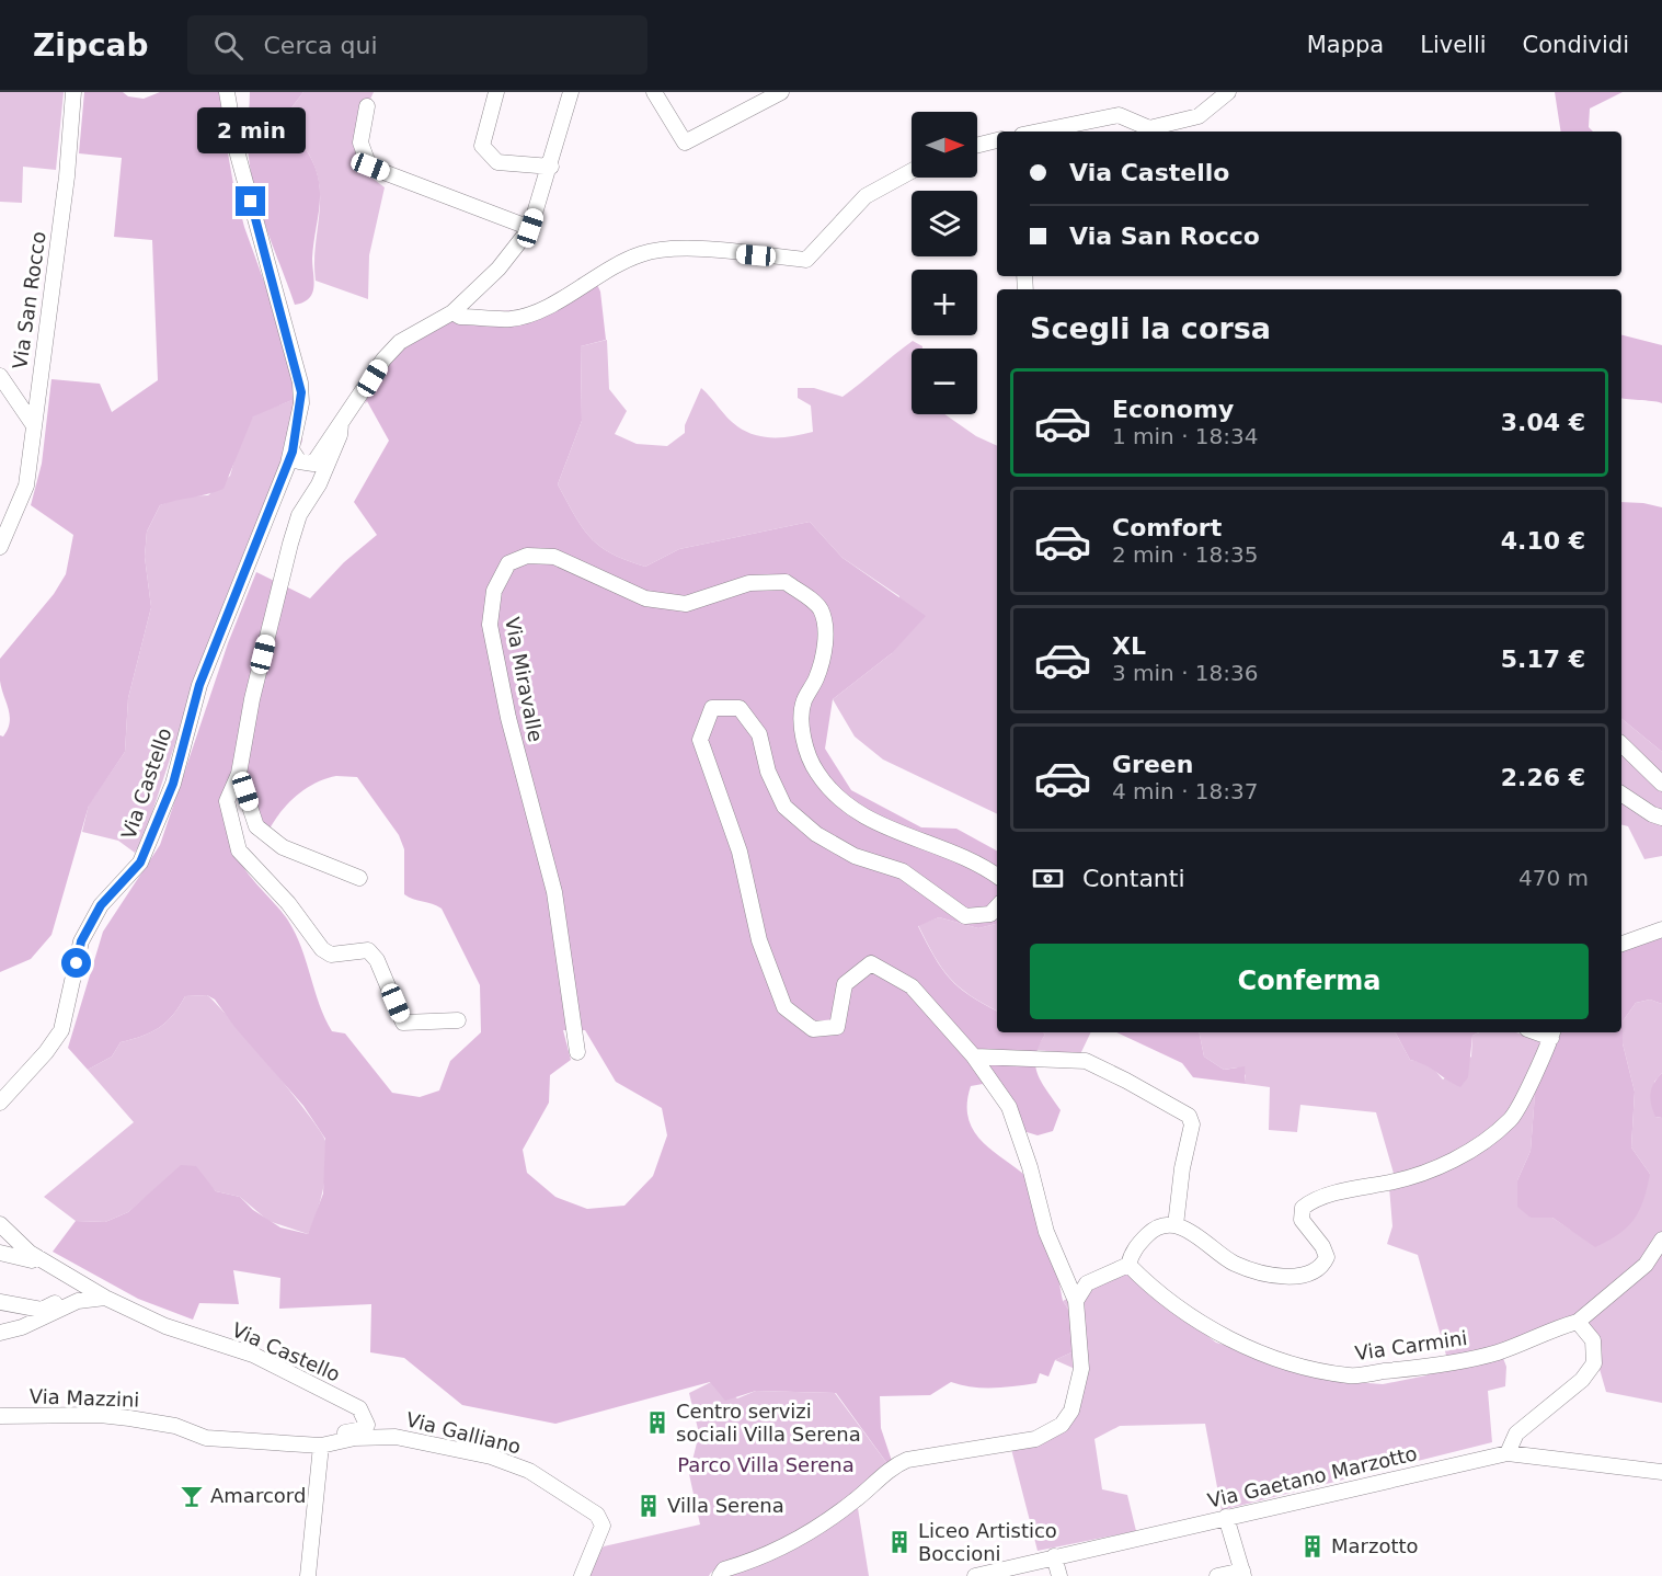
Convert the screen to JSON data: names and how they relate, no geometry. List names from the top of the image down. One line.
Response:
{"streets":{"street":["Via San Rocco","Via Miravalle","Via Castello","Via Carmini","Via Mazzini","Via Galliano","Via Gaetano Marzotto"]},"crossings":[["Via Castello","Via Galliano"],["Via Mazzini","Via Galliano"]],"parks":["Parco Villa Serena"],"places":{"building":["Centro servizi sociali Villa Serena","Villa Serena","Liceo Artistico Boccioni","Marzotto"],"bar":["Amarcord"]},"north":"right","page":{"header":"Zipcab","search":"Cerca qui","nav":["Mappa","Livelli","Condividi"],"bubble":"2 min","map_buttons":["+","−"],"banner":["Via Castello","Via San Rocco"],"heading":"Scegli la corsa","list":[{"name":"Economy","note":"1 min · 18:34","value":"3.04 €"},{"name":"Comfort","note":"2 min · 18:35","value":"4.10 €"},{"name":"XL","note":"3 min · 18:36","value":"5.17 €"},{"name":"Green","note":"4 min · 18:37","value":"2.26 €"}],"pay":["Contanti","470 m"],"buttons":"Conferma"}}
